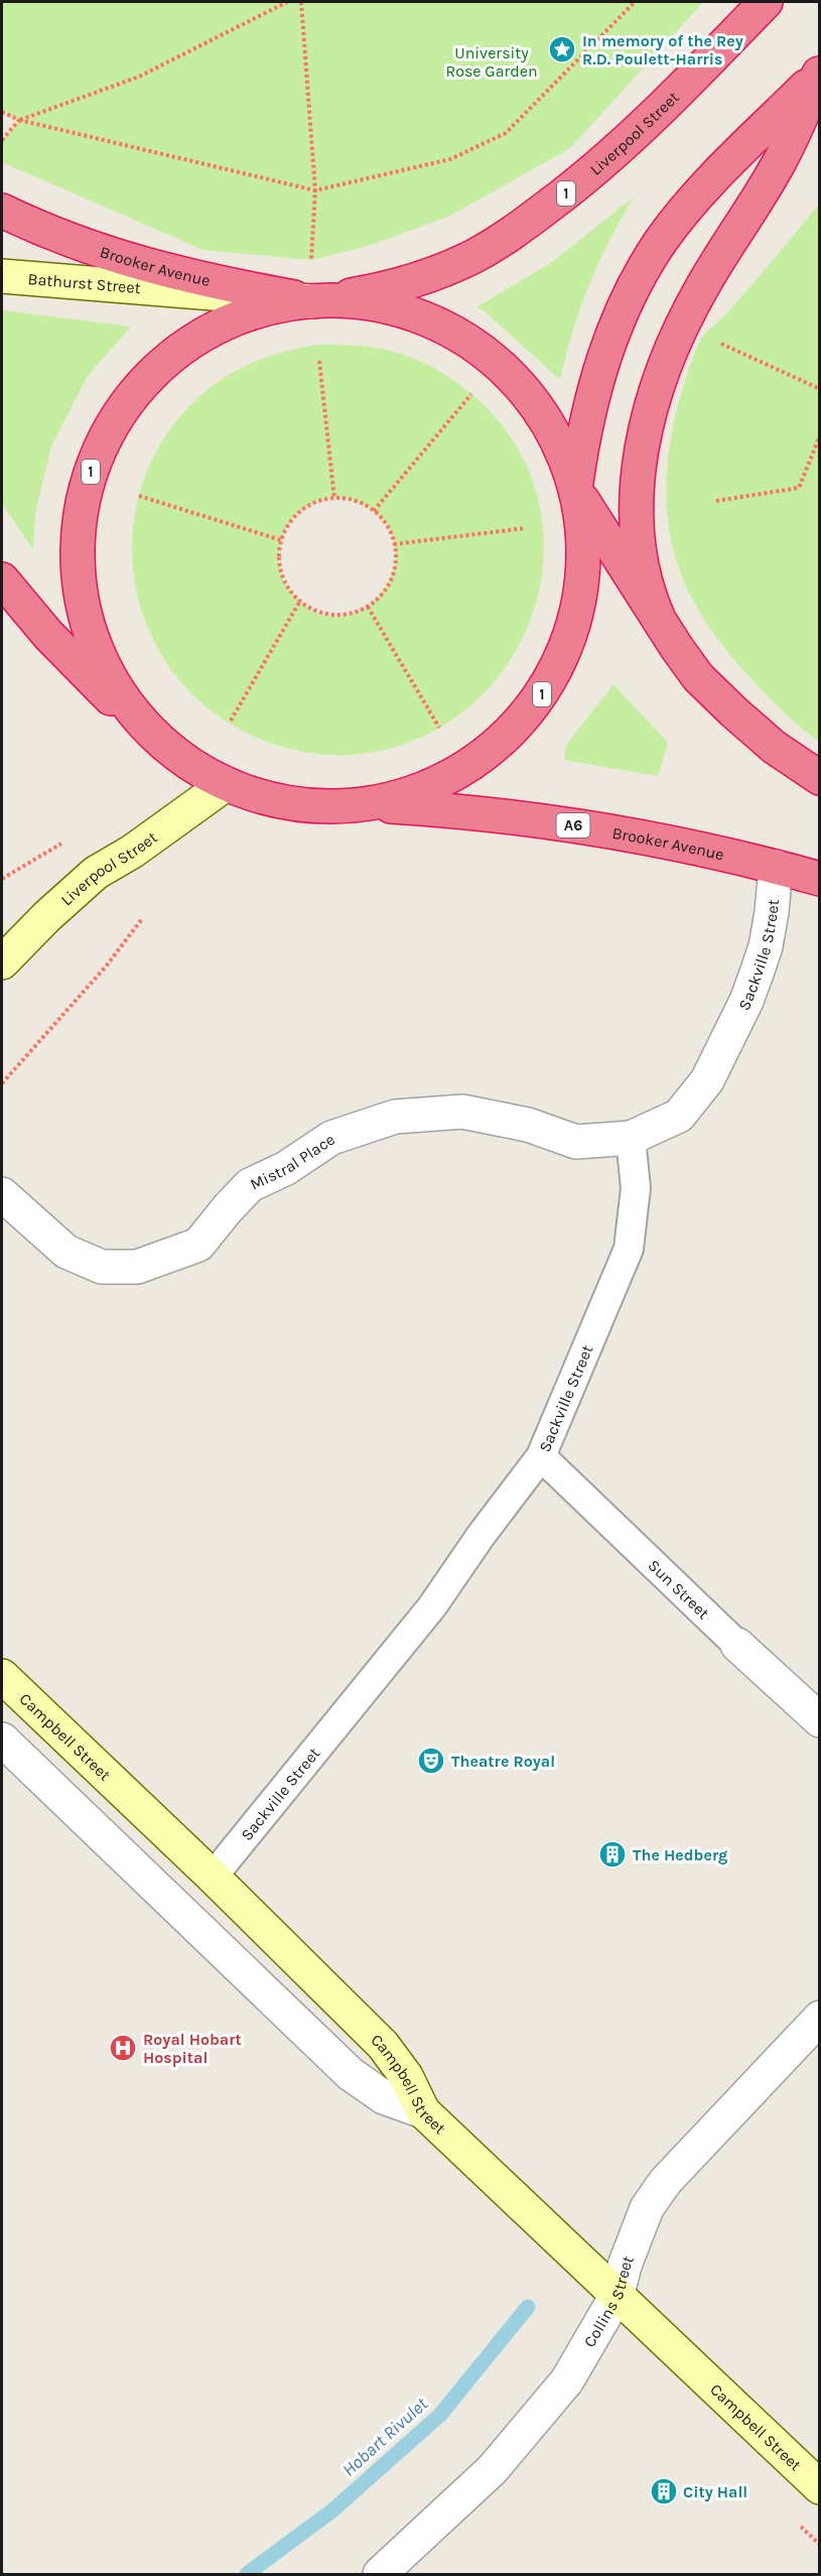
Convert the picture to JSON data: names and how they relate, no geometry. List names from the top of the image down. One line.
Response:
{"streets":{"highway":["Liverpool Street","1","Brooker Avenue","A6"],"main road":["Bathurst Street","Campbell Street"],"street":["Sackville Street","Mistral Place","Sun Street","Collins Street"]},"crossings":[["Liverpool Street","1"],["Liverpool Street","Brooker Avenue"],["Liverpool Street","Bathurst Street"],["1","Brooker Avenue"],["1","Bathurst Street"],["Brooker Avenue","Bathurst Street"],["Brooker Avenue","Sackville Street"],["Sackville Street","Mistral Place"],["Sackville Street","Sun Street"],["Sackville Street","Campbell Street"],["Campbell Street","Collins Street"]],"water":["Hobart Rivulet"],"parks":["University Rose Garden"],"places":{"place":["In memory of the Rey R.D. Poulett-Harris"],"theatre":["Theatre Royal"],"building":["The Hedberg","City Hall"],"hospital":["Royal Hobart Hospital"]}}
